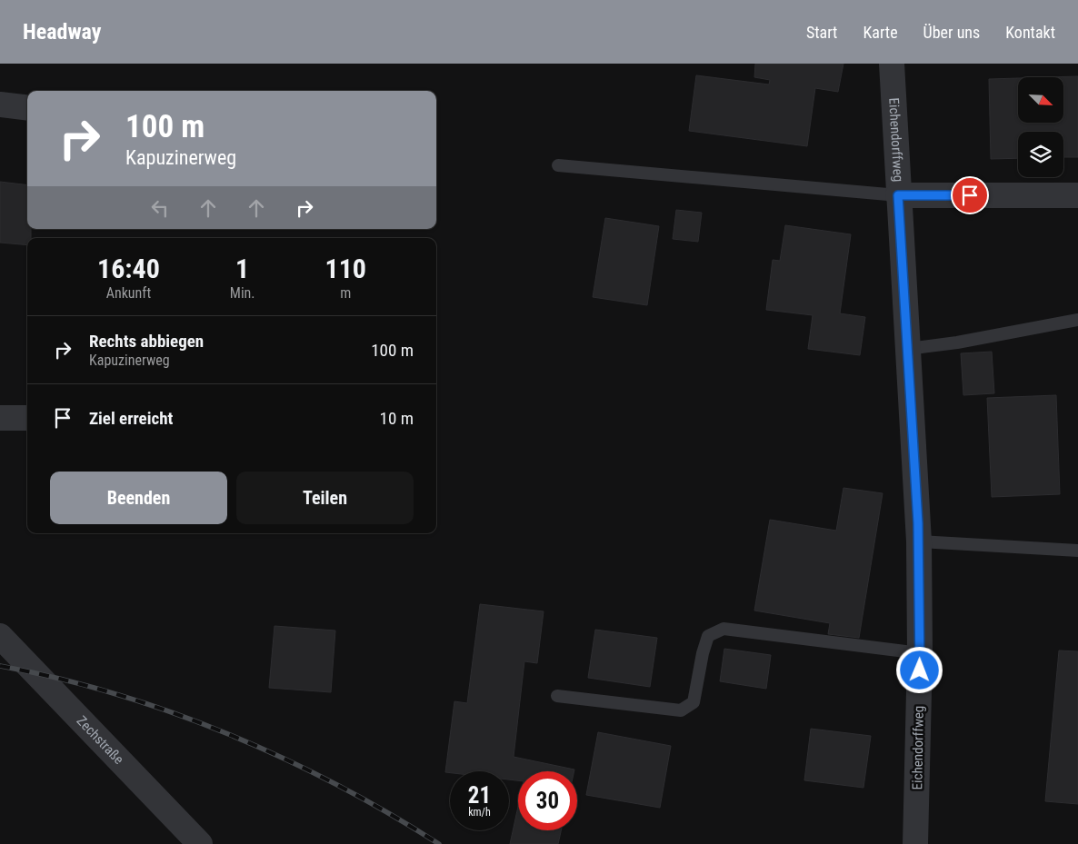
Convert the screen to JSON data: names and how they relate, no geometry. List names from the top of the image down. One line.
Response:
{"streets":{"street":["Eichendorffweg","Zechstraße"]},"north":"bottom right","page":{"header":"Headway","nav":["Start","Karte","Über uns","Kontakt"],"turn":["100 m","Kapuzinerweg"],"eta":["16:40","Ankunft","1","Min.","110","m"],"list":[{"name":"Rechts abbiegen","note":"Kapuzinerweg","value":"100 m"},{"name":"Ziel erreicht","value":"10 m"}],"buttons":["Beenden","Teilen"],"speed":"21 km/h","limit":"30"}}
